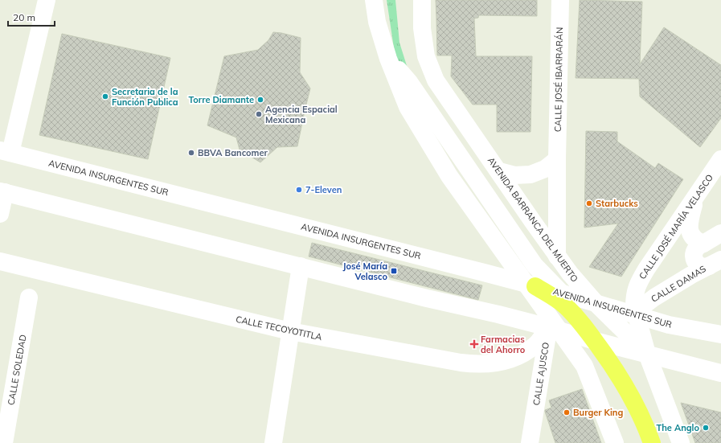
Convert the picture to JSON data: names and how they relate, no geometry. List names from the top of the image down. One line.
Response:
{"streets":{"main road":["CALLE JOSÉ IBARRARÁN","AVENIDA INSURGENTES SUR","AVENIDA BARRANCA DEL MUERTO","CALLE JOSÉ MARÍA VELASCO","CALLE DAMAS","CALLE TECOYOTITLA","CALLE SOLEDAD","CALLE AJUSCO"]},"crossings":[["CALLE JOSÉ IBARRARÁN","AVENIDA BARRANCA DEL MUERTO"],["AVENIDA INSURGENTES SUR","AVENIDA BARRANCA DEL MUERTO"],["AVENIDA INSURGENTES SUR","CALLE JOSÉ MARÍA VELASCO"],["AVENIDA INSURGENTES SUR","CALLE DAMAS"],["CALLE JOSÉ MARÍA VELASCO","CALLE DAMAS"],["CALLE TECOYOTITLA","CALLE AJUSCO"]],"places":{"other":["Secretaria de la Función Publica","Torre Diamante","Agencia Espacial Mexicana","BBVA Bancomer","7-Eleven","Starbucks","Burger King","The Anglo"],"transit":["José María Velasco"],"health":["Farmacias del Ahorro"]},"scale_bar":"20 m"}
